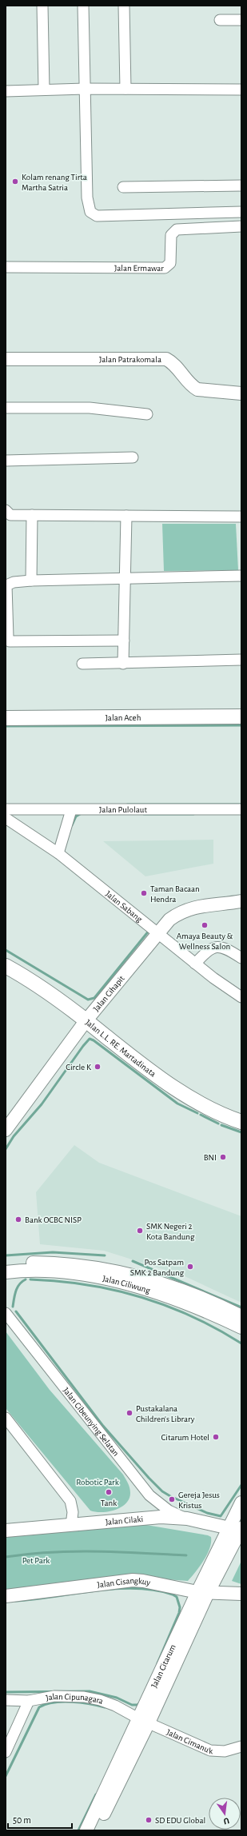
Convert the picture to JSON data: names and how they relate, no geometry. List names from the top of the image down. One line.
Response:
{"streets":{"main road":["Jalan Aceh","Jalan L.L. RE. Martadinata"],"street":["Jalan Ermawar","Jalan Patrakomala","Jalan Pulolaut","Jalan Sabang","Jalan Cihapit","Jalan Ciliwung","Jalan Cibeunying Selatan","Jalan Cilaki","Jalan Cisangkuy","Jalan Citarum","Jalan Cipunagara","Jalan Cimanuk"]},"crossings":[["Jalan Sabang","Jalan Cihapit"],["Jalan Cihapit","Jalan L.L. RE. Martadinata"],["Jalan Cibeunying Selatan","Jalan Cilaki"],["Jalan Cilaki","Jalan Citarum"],["Jalan Cisangkuy","Jalan Citarum"],["Jalan Citarum","Jalan Cipunagara"],["Jalan Citarum","Jalan Cimanuk"],["Jalan Cipunagara","Jalan Cimanuk"]],"parks":["Robotic Park","Pet Park"],"places":["Kolam renang Tirta Martha Satria","Taman Bacaan Hendra","Amaya Beauty & Wellness Salon","Circle K","BNI","Bank OCBC NISP","SMK Negeri 2 Kota Bandung","Pos Satpam SMK 2 Bandung","Pustakalana Children's Library","Citarum Hotel","Tank","Gereja Jesus Kristus","SD EDU Global"],"scale_bar":"50 m","north":"bottom"}
